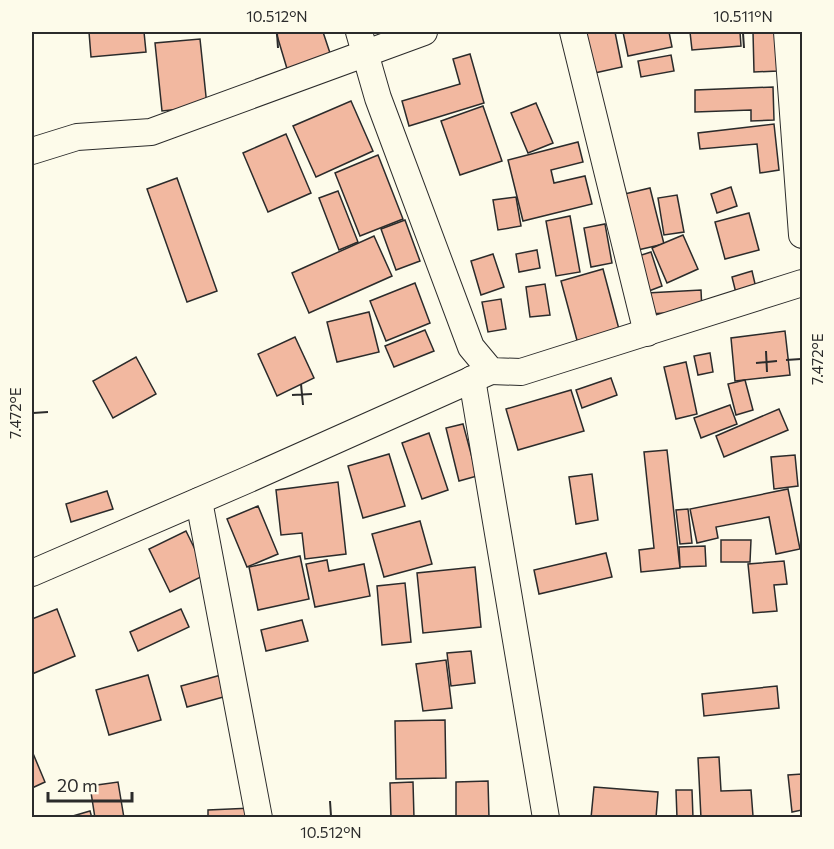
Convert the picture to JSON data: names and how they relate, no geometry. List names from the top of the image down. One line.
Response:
{"scale_bar":"20 m","coordinates":["10.512°N","10.511°N","7.472°E"]}
